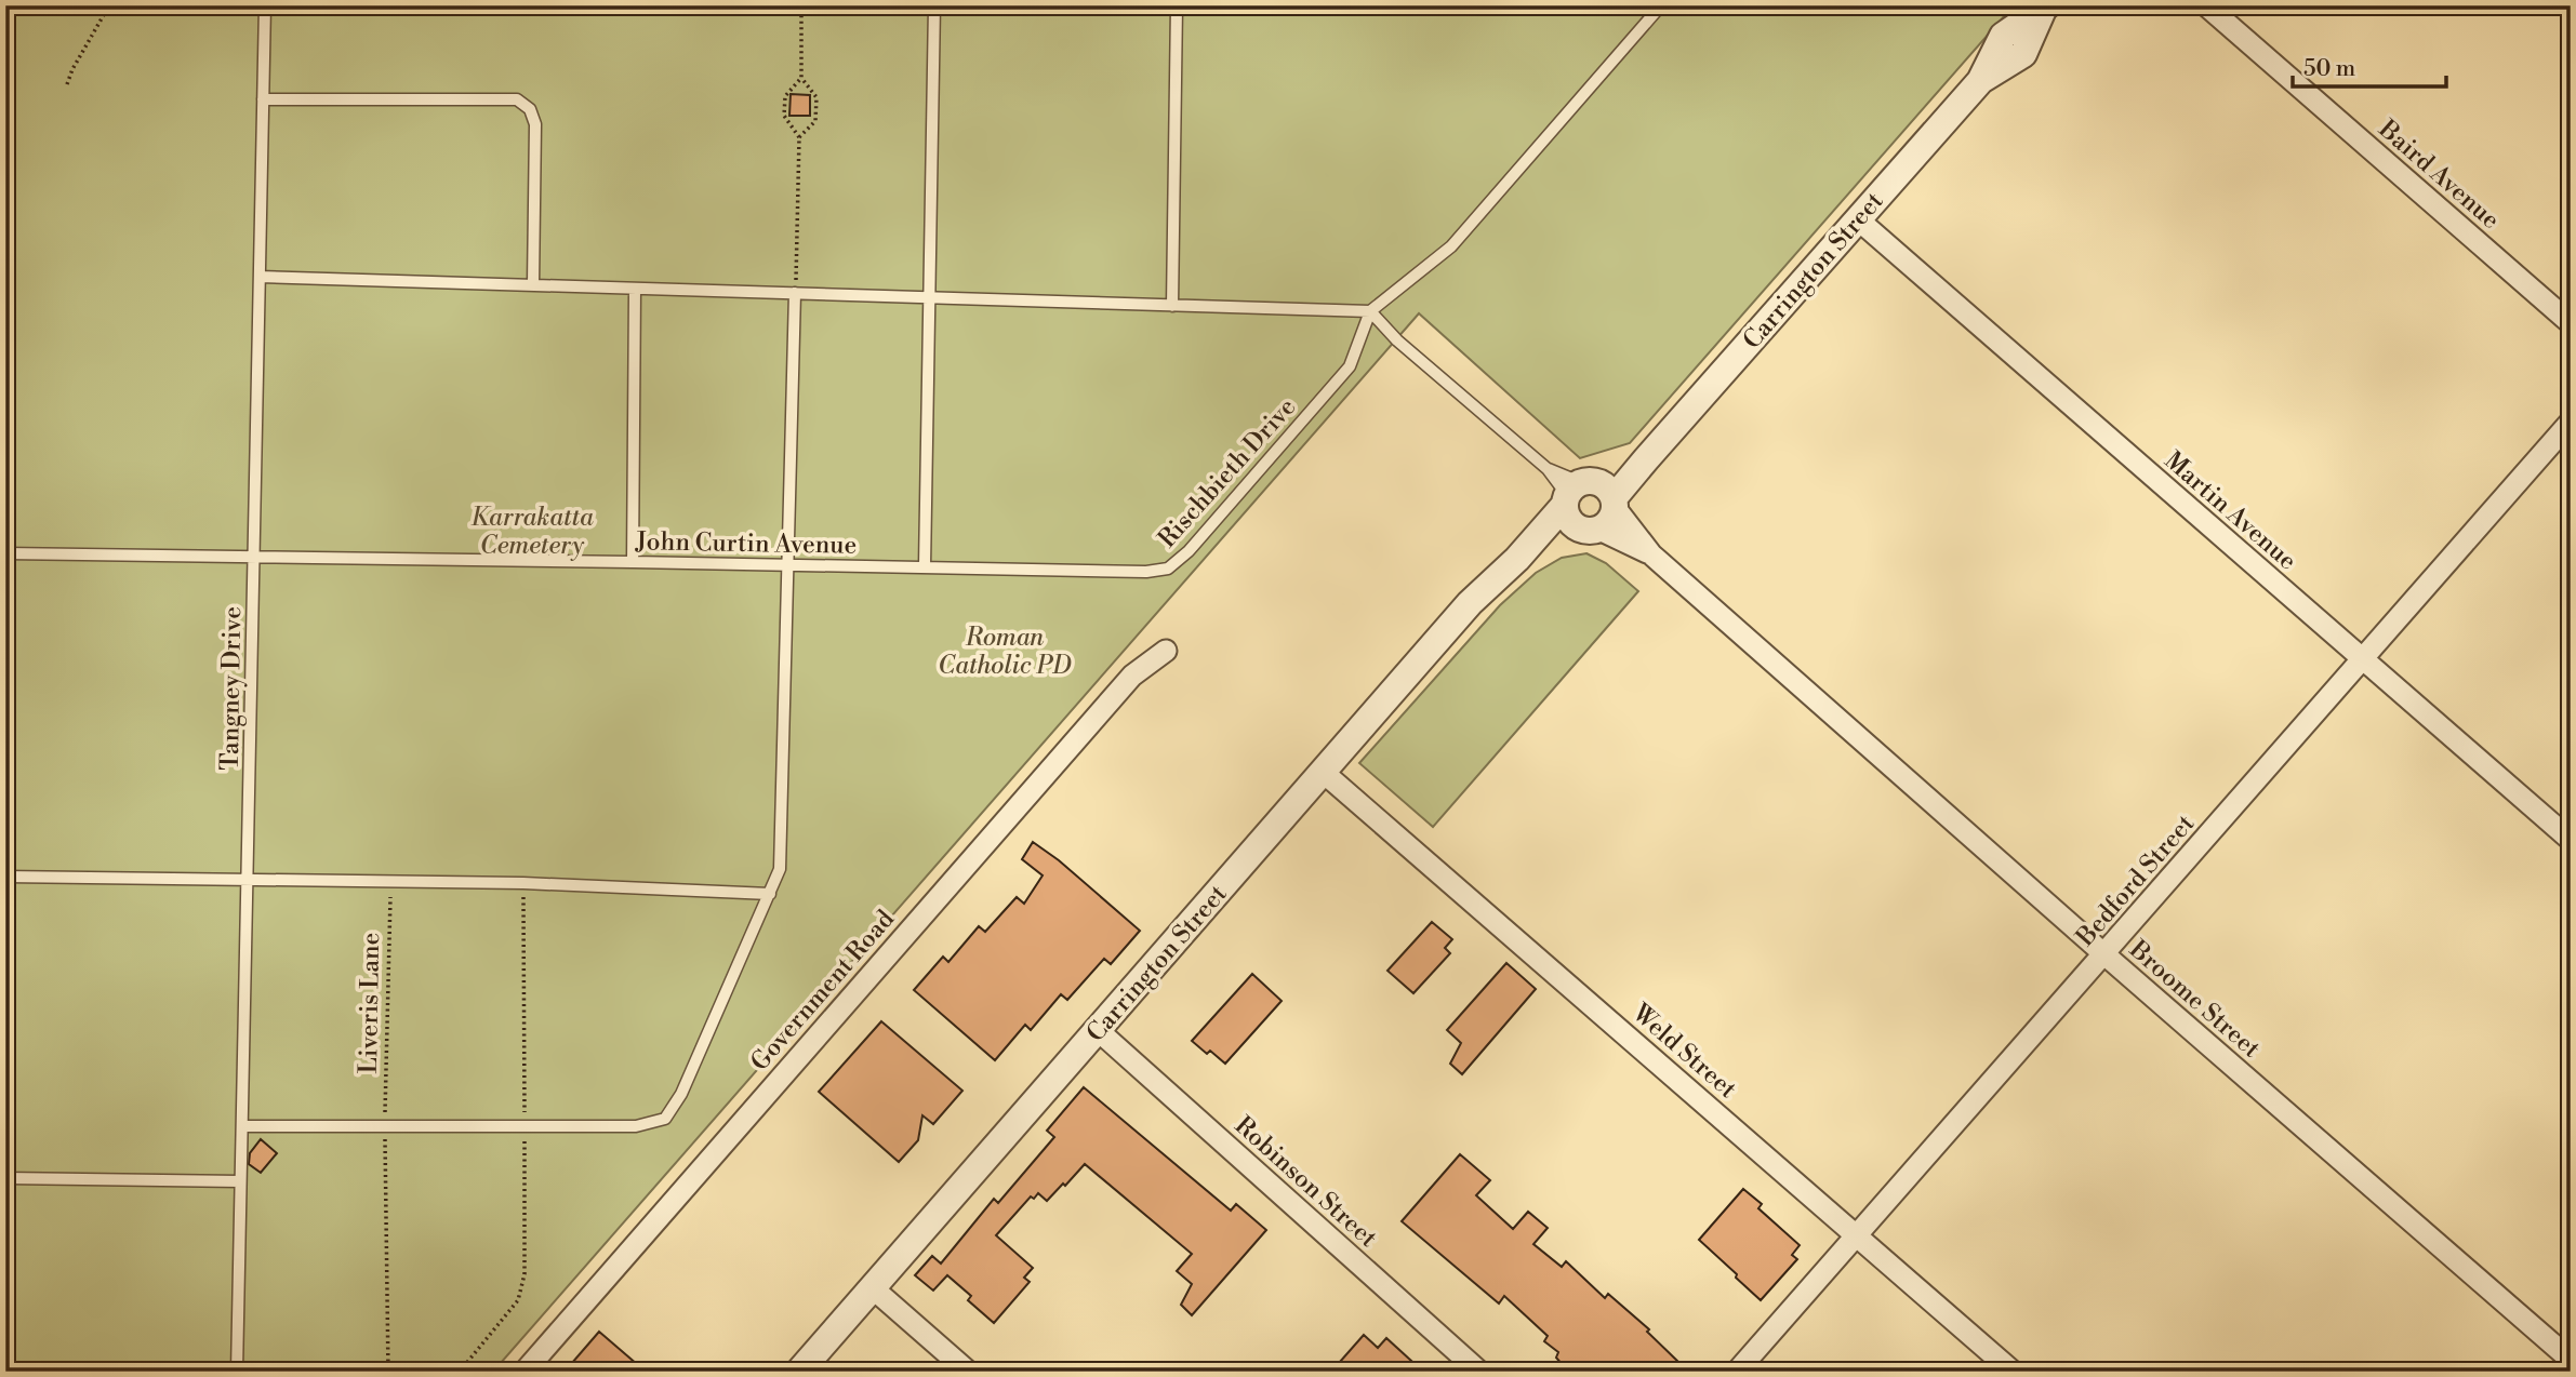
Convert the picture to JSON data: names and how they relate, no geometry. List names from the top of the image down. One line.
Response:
{"streets":{"street":["Baird Avenue","Carrington Street","Martin Avenue","Bedford Street","Government Road","Broome Street","Weld Street","Robinson Street"],"lane":["Rischbieth Drive","John Curtin Avenue","Tangney Drive"],"path":["Liveris Lane"]},"crossings":[["Carrington Street","Martin Avenue"],["Carrington Street","Broome Street"],["Carrington Street","Weld Street"],["Carrington Street","Robinson Street"],["Rischbieth Drive","John Curtin Avenue"],["Rischbieth Drive","Broome Street"],["Martin Avenue","Bedford Street"],["John Curtin Avenue","Tangney Drive"],["Bedford Street","Broome Street"],["Bedford Street","Weld Street"]],"parks":["Karrakatta Cemetery","Roman Catholic PD"],"scale_bar":"50 m"}
